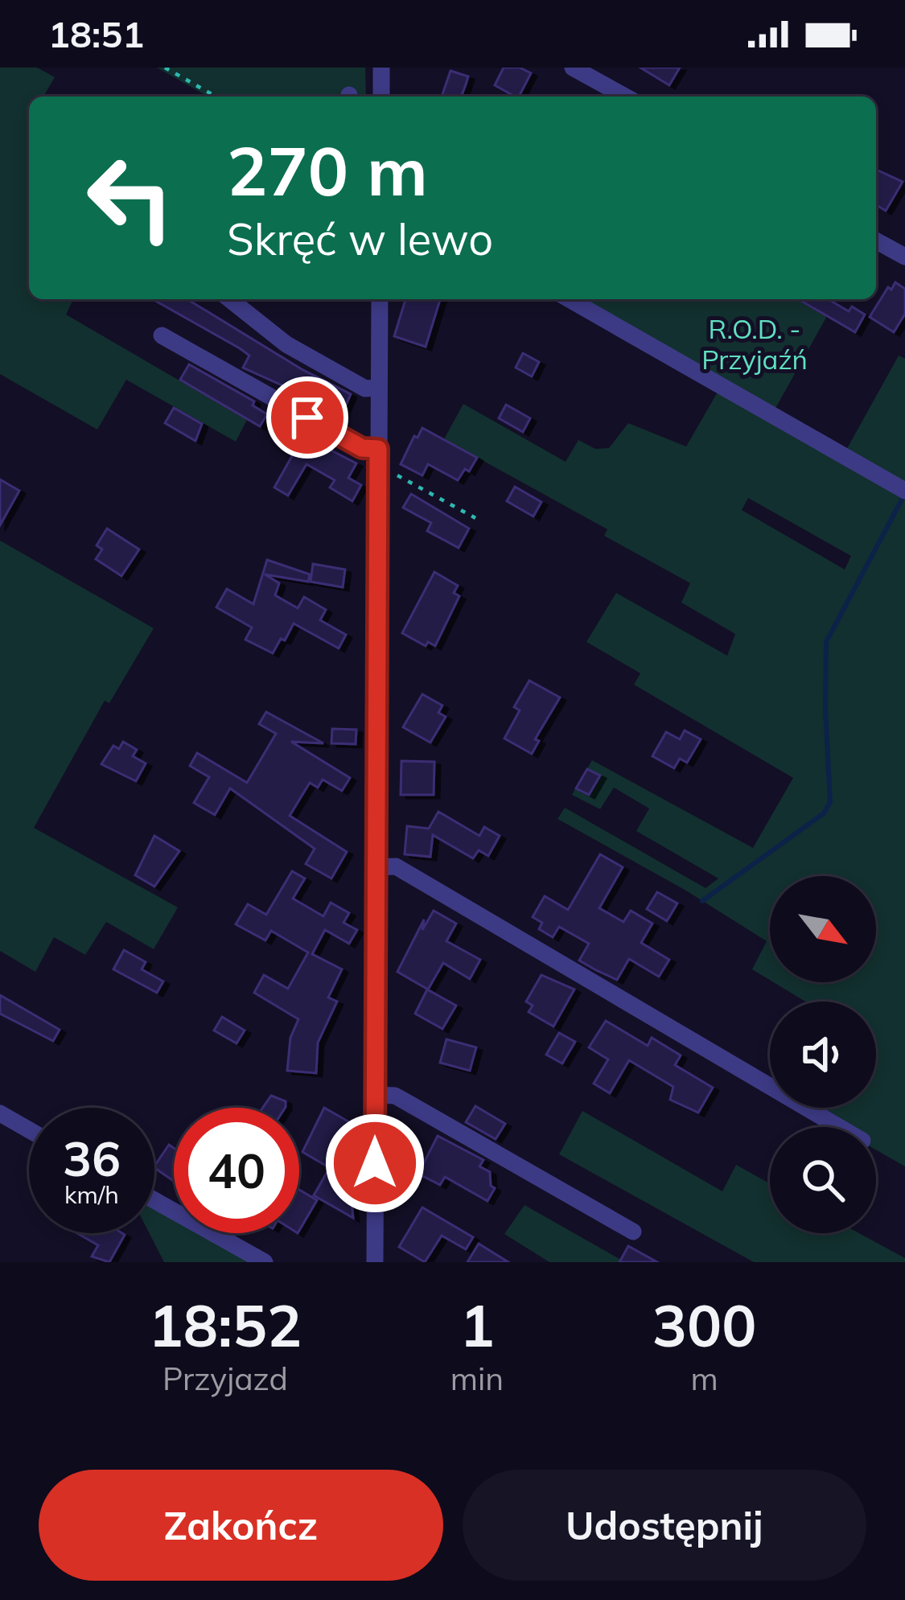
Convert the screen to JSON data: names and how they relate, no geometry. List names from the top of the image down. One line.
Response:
{"parks":["R.O.D. - Przyjaźń"],"north":"bottom right","page":{"status":"18:51","turn":["270 m","Skręć w lewo"],"speed":"36 km/h","limit":"40","eta":["18:52","Przyjazd","1","min","300","m"],"buttons":["Zakończ","Udostępnij"]}}
